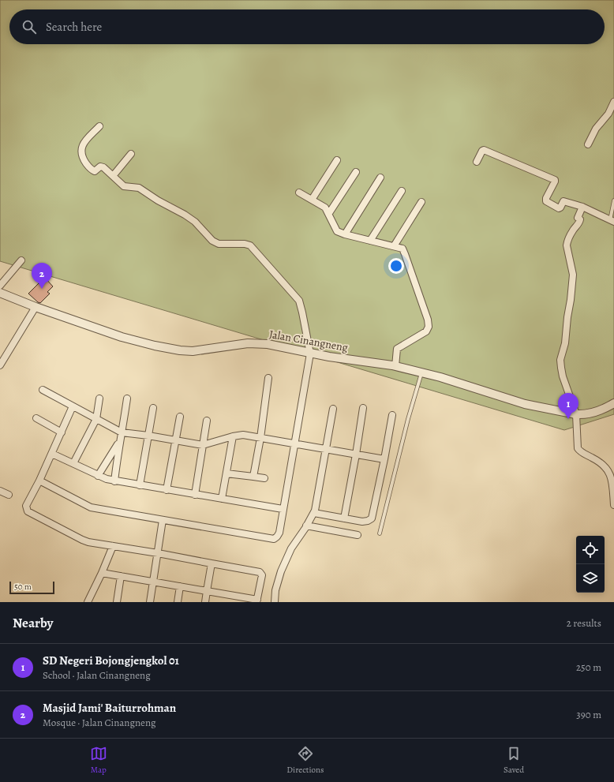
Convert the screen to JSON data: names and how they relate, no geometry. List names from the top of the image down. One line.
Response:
{"streets":{"street":["Jalan Cinangneng"]},"scale_bar":"50 m","page":{"search":"Search here","pins":["2","1"],"scale":"50 m","heading":["Nearby","2 results"],"list":[{"mark":"1","name":"SD Negeri Bojongjengkol 01","note":"School · Jalan Cinangneng","value":"250 m"},{"mark":"2","name":"Masjid Jami' Baiturrohman","note":"Mosque · Jalan Cinangneng","value":"390 m"}],"nav":["Map","Directions","Saved"]}}
